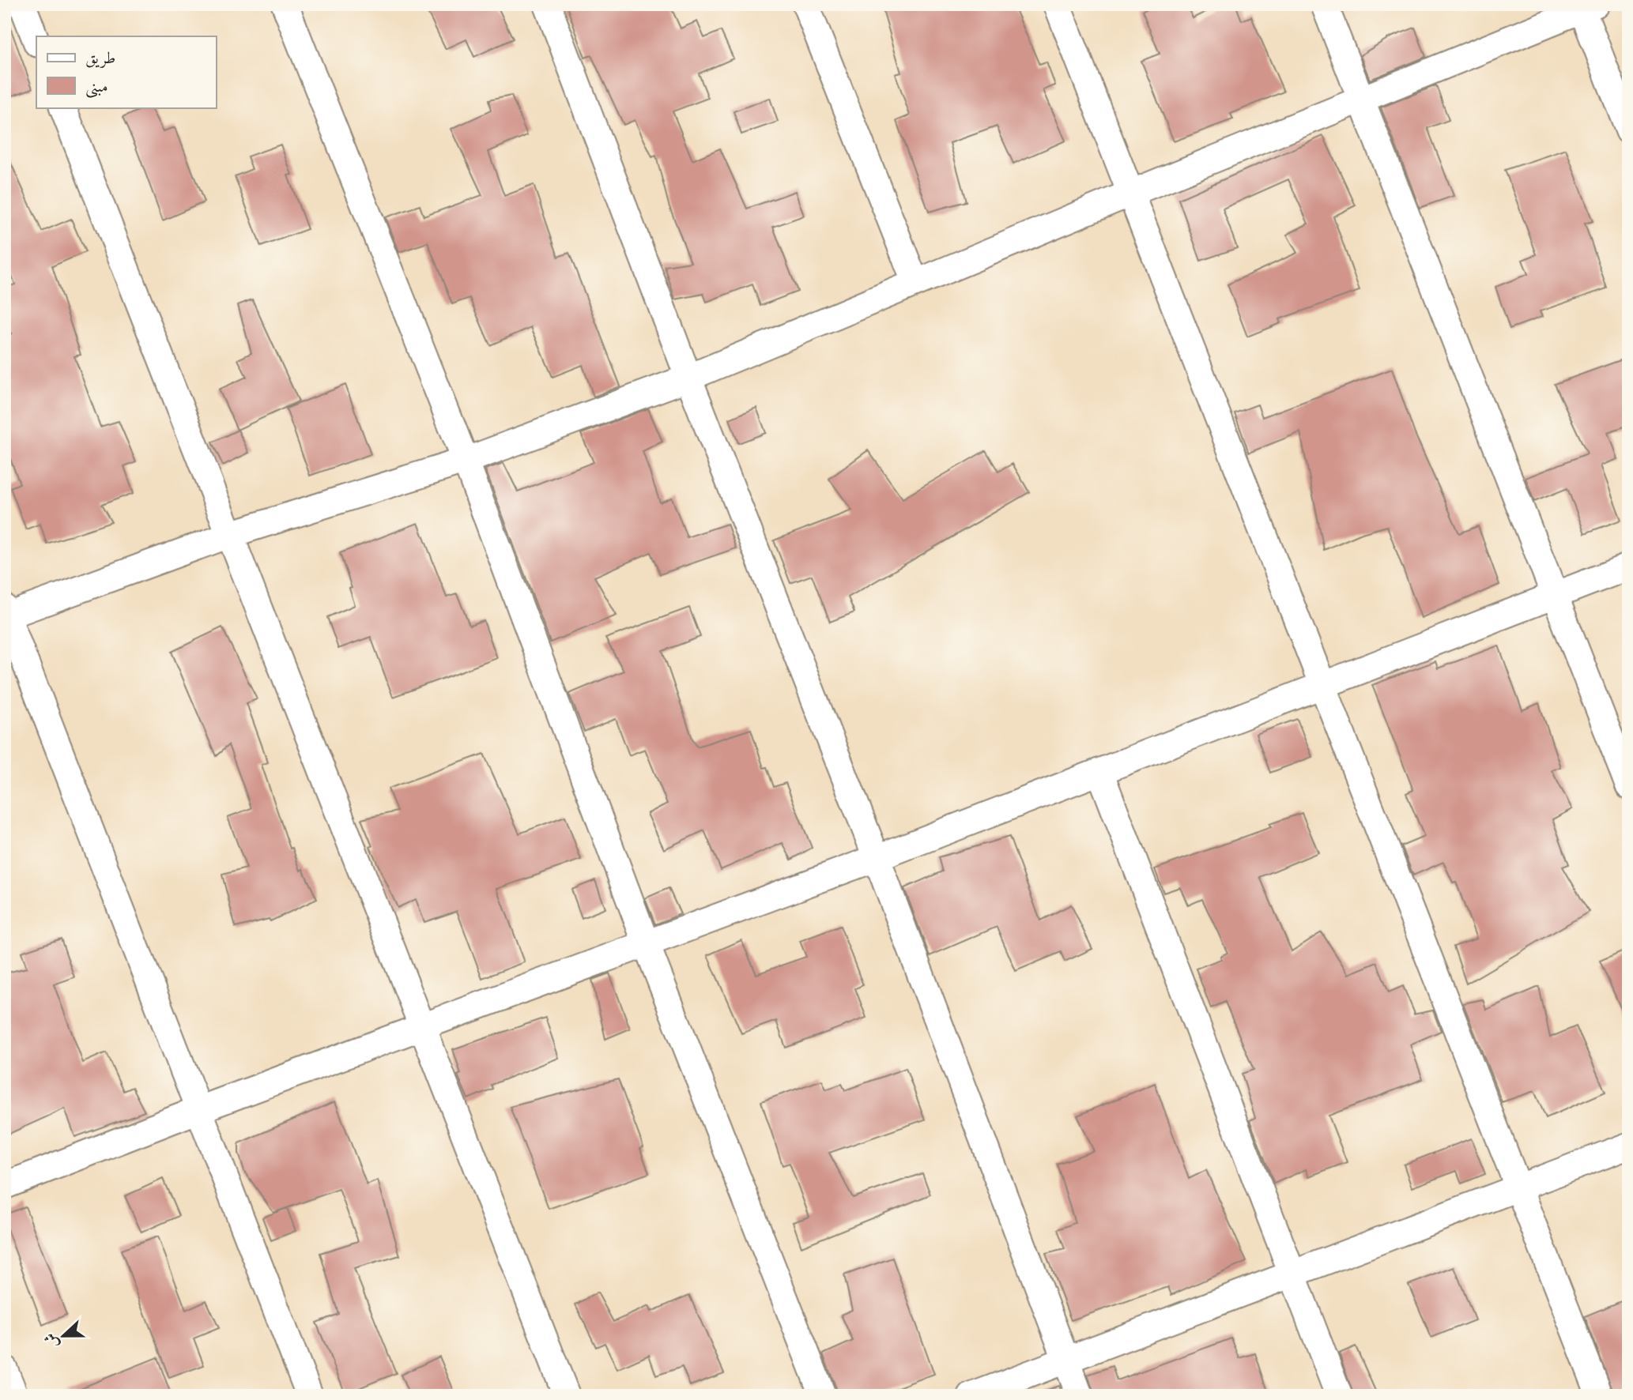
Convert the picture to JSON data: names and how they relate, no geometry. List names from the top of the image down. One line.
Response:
{"legend":["طريق","مبنى"],"north":"left"}
